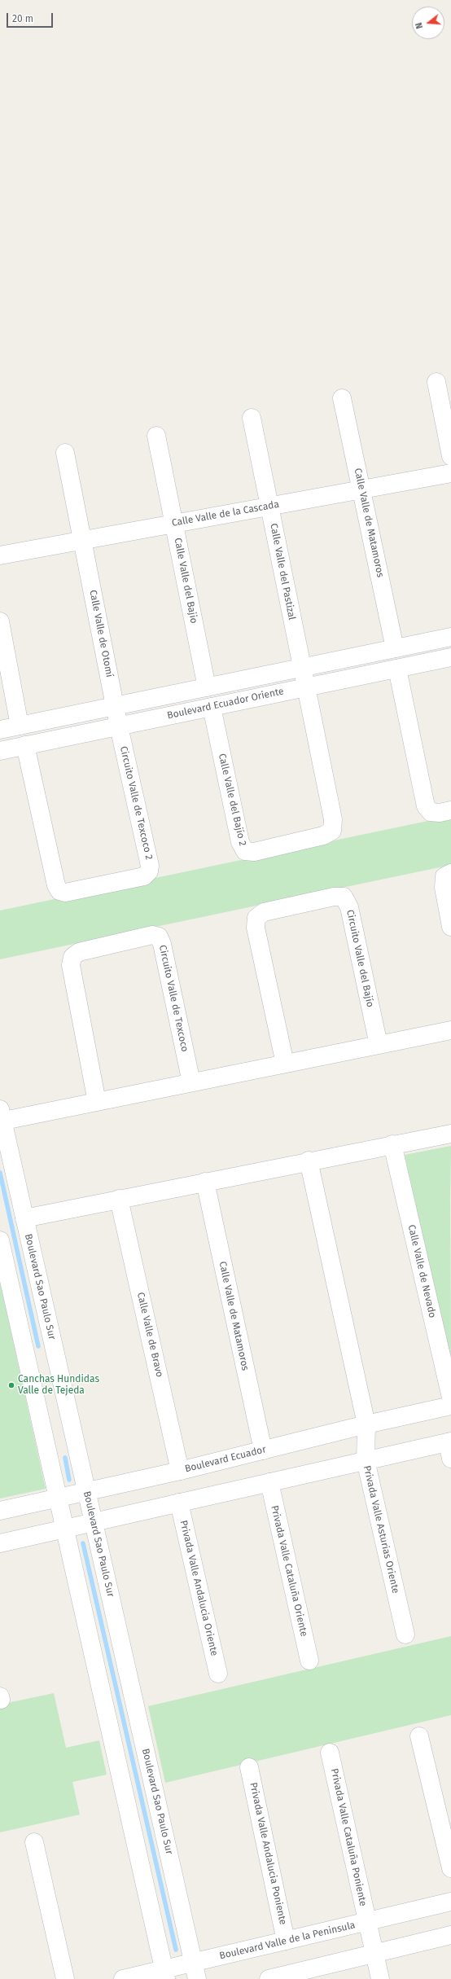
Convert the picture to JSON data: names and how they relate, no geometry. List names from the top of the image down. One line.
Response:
{"streets":{"street":["Calle Valle de la Cascada","Calle Valle de Matamoros","Calle Valle del Pastizal","Calle Valle del Bajio","Calle Valle de Otomí","Boulevard Ecuador Oriente","Calle Valle del Bajío 2","Circuito Valle de Texcoco 2","Circuito Valle del Bajío","Circuito Valle de Texcoco","Calle Valle de Nevado","Boulevard Sao Paulo Sur","Calle Valle de Bravo","Boulevard Ecuador","Privada Valle Asturias Oriente","Privada Valle Cataluña Oriente","Privada Valle Andalucia Oriente","Privada Valle Cataluña Poniente","Privada Valle Andalucia Poniente","Boulevard Valle de la Peninsula"]},"crossings":[["Calle Valle de la Cascada","Calle Valle de Matamoros"],["Calle Valle de la Cascada","Calle Valle del Pastizal"],["Calle Valle de la Cascada","Calle Valle del Bajio"],["Calle Valle de la Cascada","Calle Valle de Otomí"],["Calle Valle de Matamoros","Boulevard Ecuador Oriente"],["Calle Valle de Matamoros","Boulevard Ecuador"],["Calle Valle del Pastizal","Boulevard Ecuador Oriente"],["Calle Valle del Pastizal","Calle Valle del Bajío 2"],["Calle Valle del Bajio","Boulevard Ecuador Oriente"],["Calle Valle de Otomí","Boulevard Ecuador Oriente"],["Calle Valle de Otomí","Circuito Valle de Texcoco 2"],["Boulevard Ecuador Oriente","Calle Valle del Bajío 2"],["Boulevard Ecuador Oriente","Circuito Valle de Texcoco 2"],["Boulevard Sao Paulo Sur","Boulevard Ecuador"],["Boulevard Sao Paulo Sur","Boulevard Valle de la Peninsula"],["Calle Valle de Bravo","Boulevard Ecuador"],["Boulevard Ecuador","Privada Valle Asturias Oriente"],["Privada Valle Cataluña Poniente","Boulevard Valle de la Peninsula"],["Privada Valle Andalucia Poniente","Boulevard Valle de la Peninsula"]],"places":["Canchas Hundidas Valle de Tejeda"],"scale_bar":"20 m","north":"left"}
